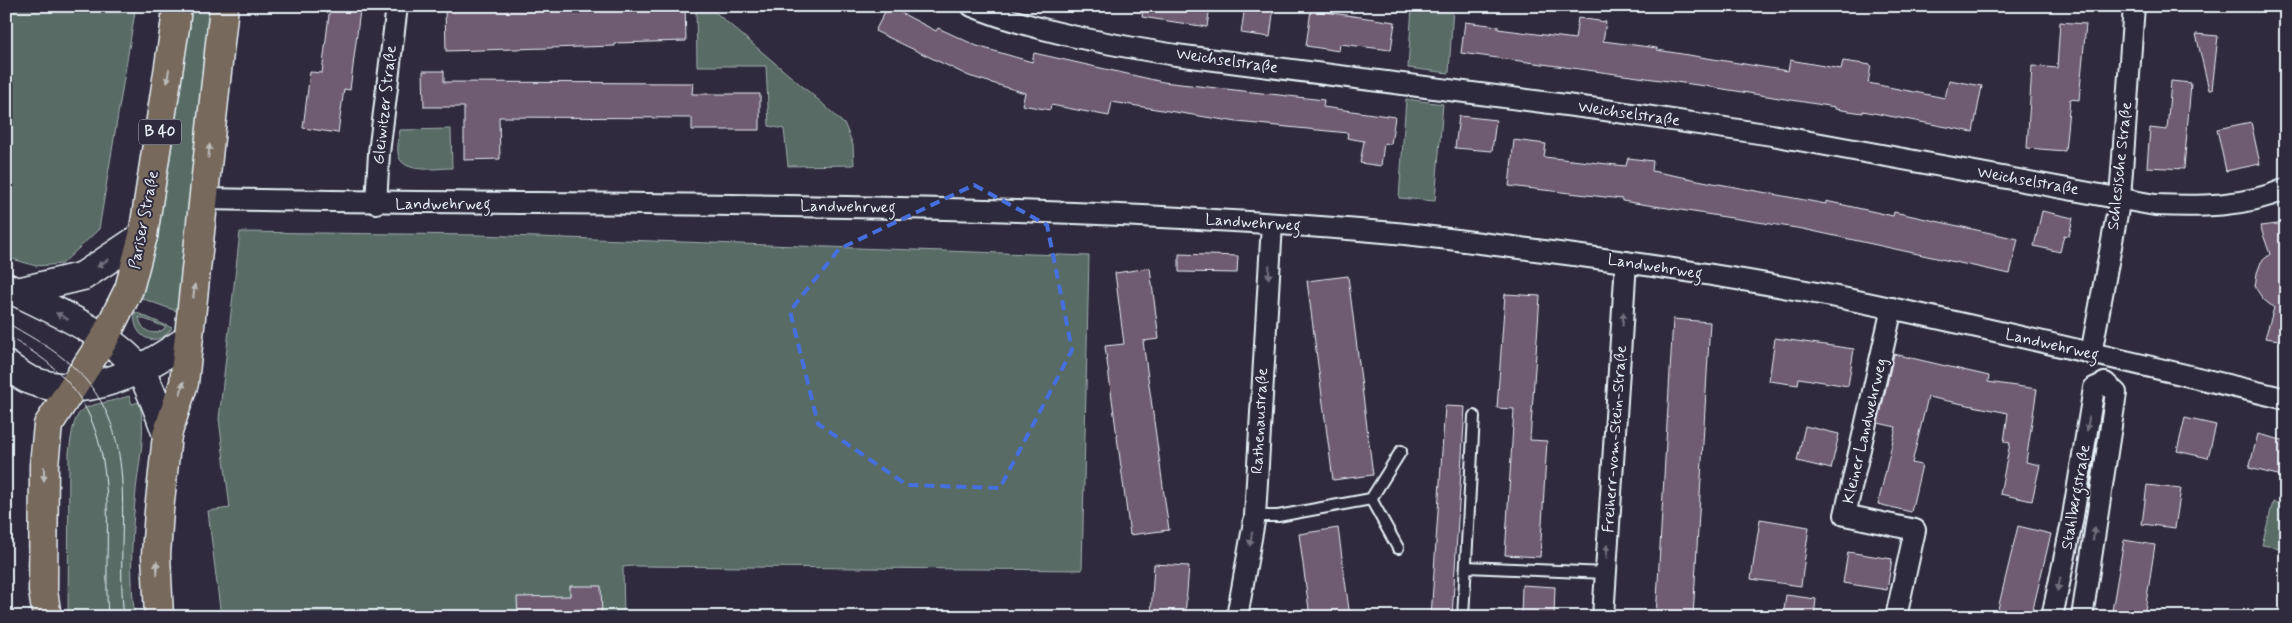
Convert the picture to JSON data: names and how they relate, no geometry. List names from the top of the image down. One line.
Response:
{"streets":{"main road":["B 40","Pariser Straße"],"street":["Weichselstraße","Gleiwitzer Straße","Schlesische Straße","Landwehrweg","Rathenaustraße","Kleiner Landwehrweg","Freiherr-vom-Stein-Straße","Stahlbergstraße"]},"crossings":[["Weichselstraße","Schlesische Straße"],["Gleiwitzer Straße","Landwehrweg"],["Schlesische Straße","Landwehrweg"],["Schlesische Straße","Stahlbergstraße"],["Landwehrweg","Rathenaustraße"],["Landwehrweg","Kleiner Landwehrweg"],["Landwehrweg","Freiherr-vom-Stein-Straße"],["Landwehrweg","Stahlbergstraße"]],"one_way":["Rathenaustraße","Freiherr-vom-Stein-Straße"]}
